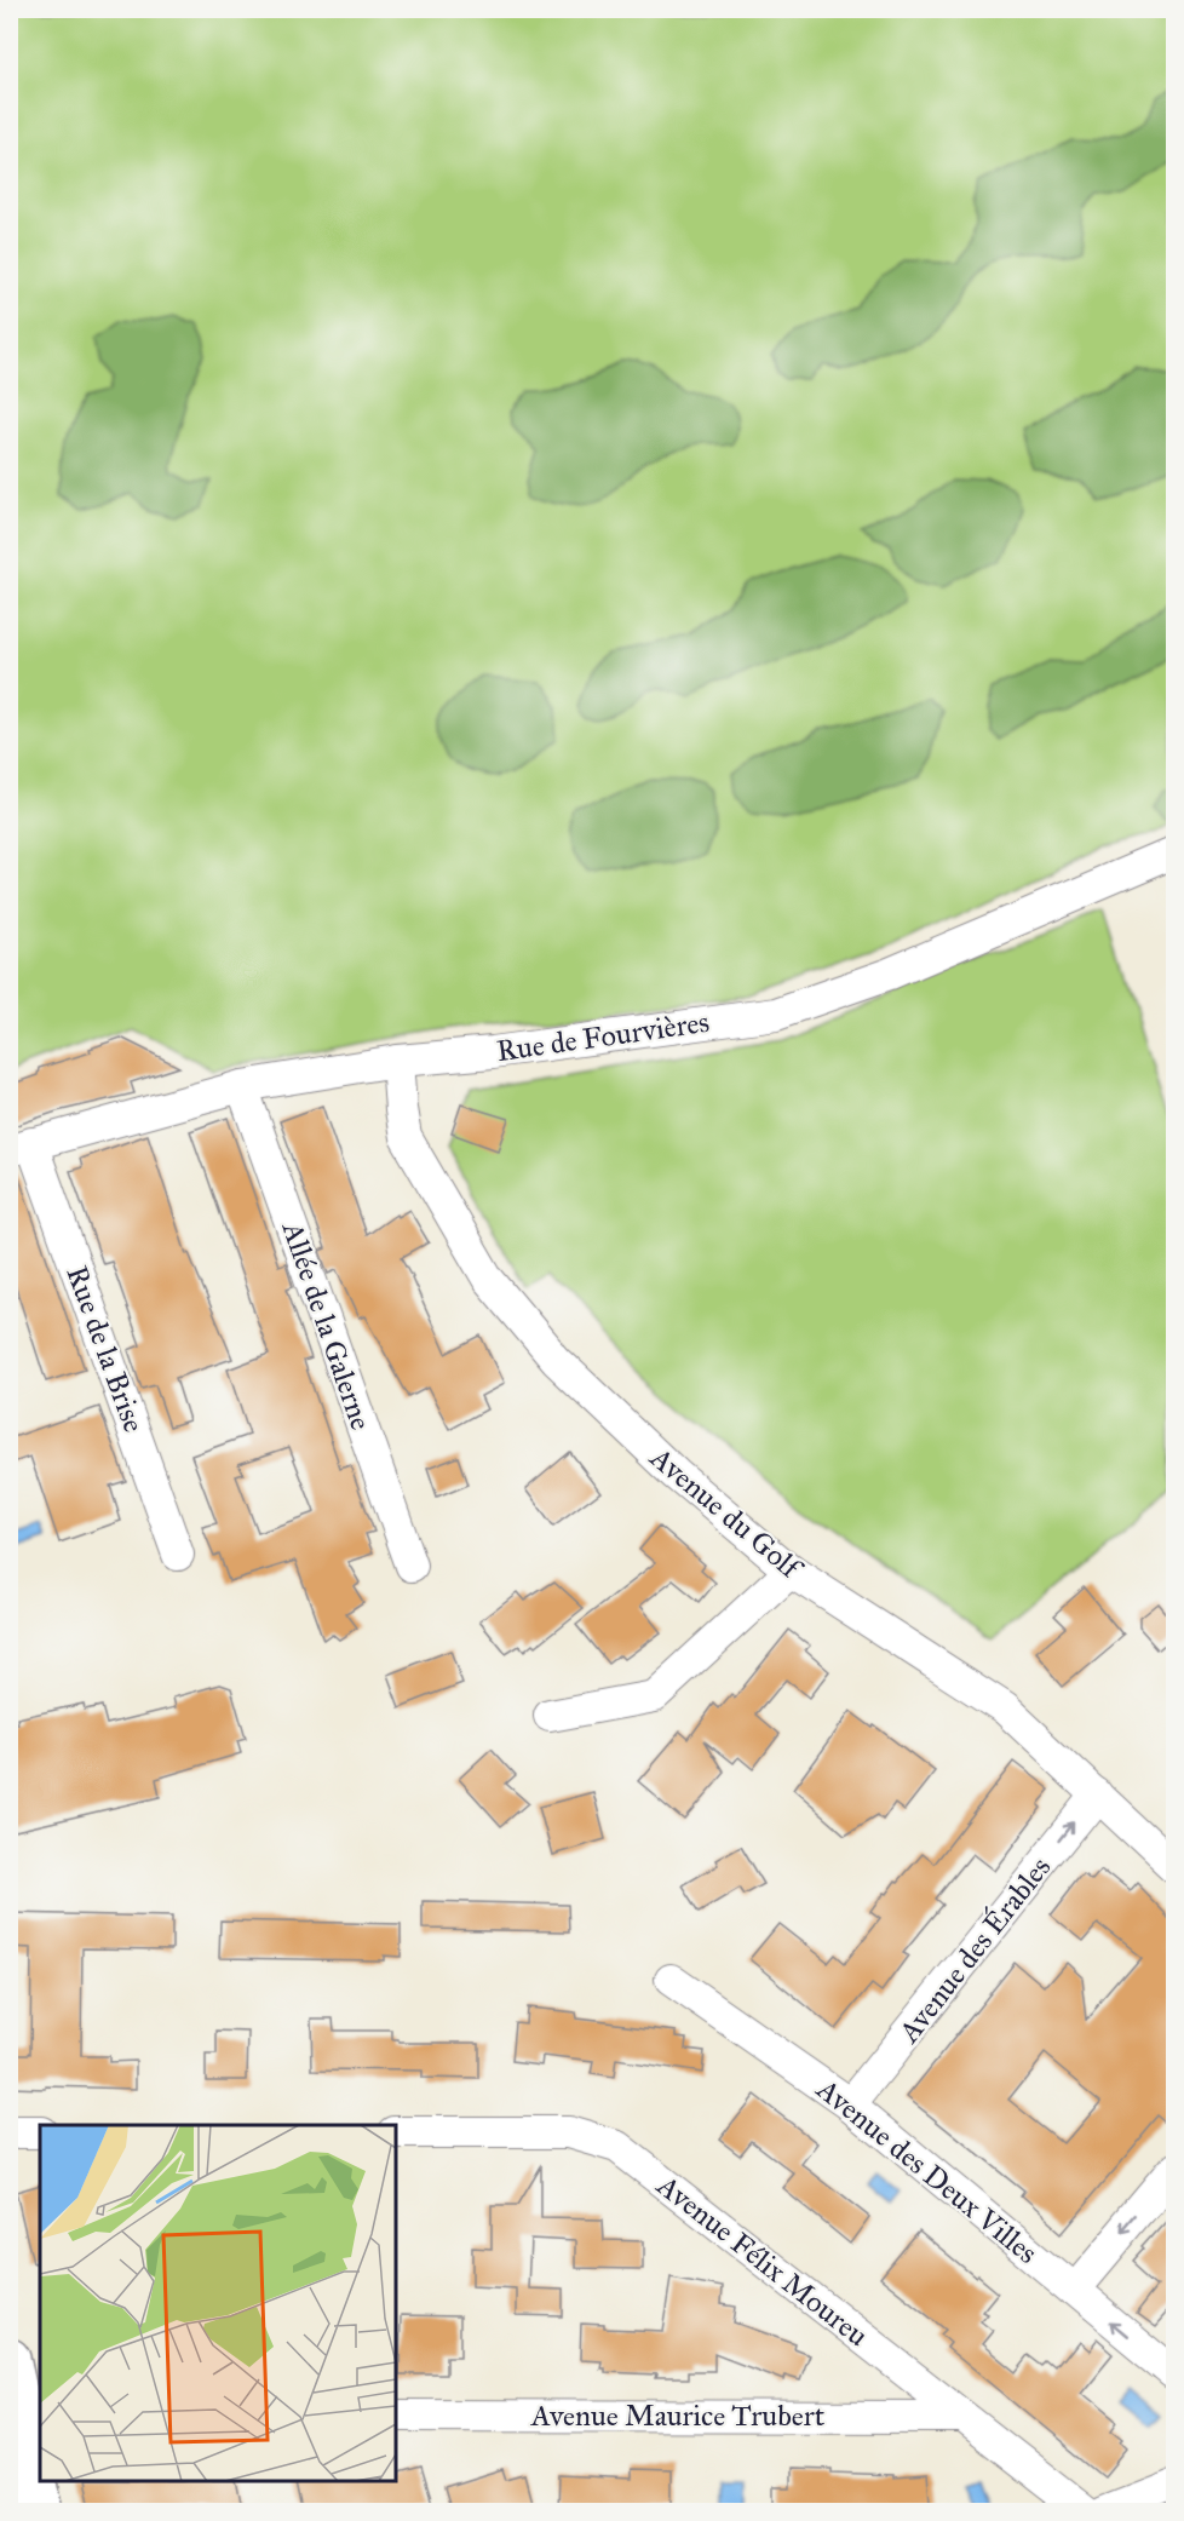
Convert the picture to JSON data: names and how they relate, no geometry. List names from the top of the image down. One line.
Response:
{"streets":{"street":["Rue de Fourvières","Allée de la Galerne","Rue de la Brise","Avenue du Golf","Avenue des Érables","Avenue des Deux Villes","Avenue Félix Moureu","Avenue Maurice Trubert"]},"crossings":[["Rue de Fourvières","Allée de la Galerne"],["Rue de Fourvières","Rue de la Brise"],["Rue de Fourvières","Avenue du Golf"],["Avenue du Golf","Avenue des Érables"],["Avenue des Érables","Avenue des Deux Villes"],["Avenue Félix Moureu","Avenue Maurice Trubert"]],"one_way":["Avenue des Érables"]}
